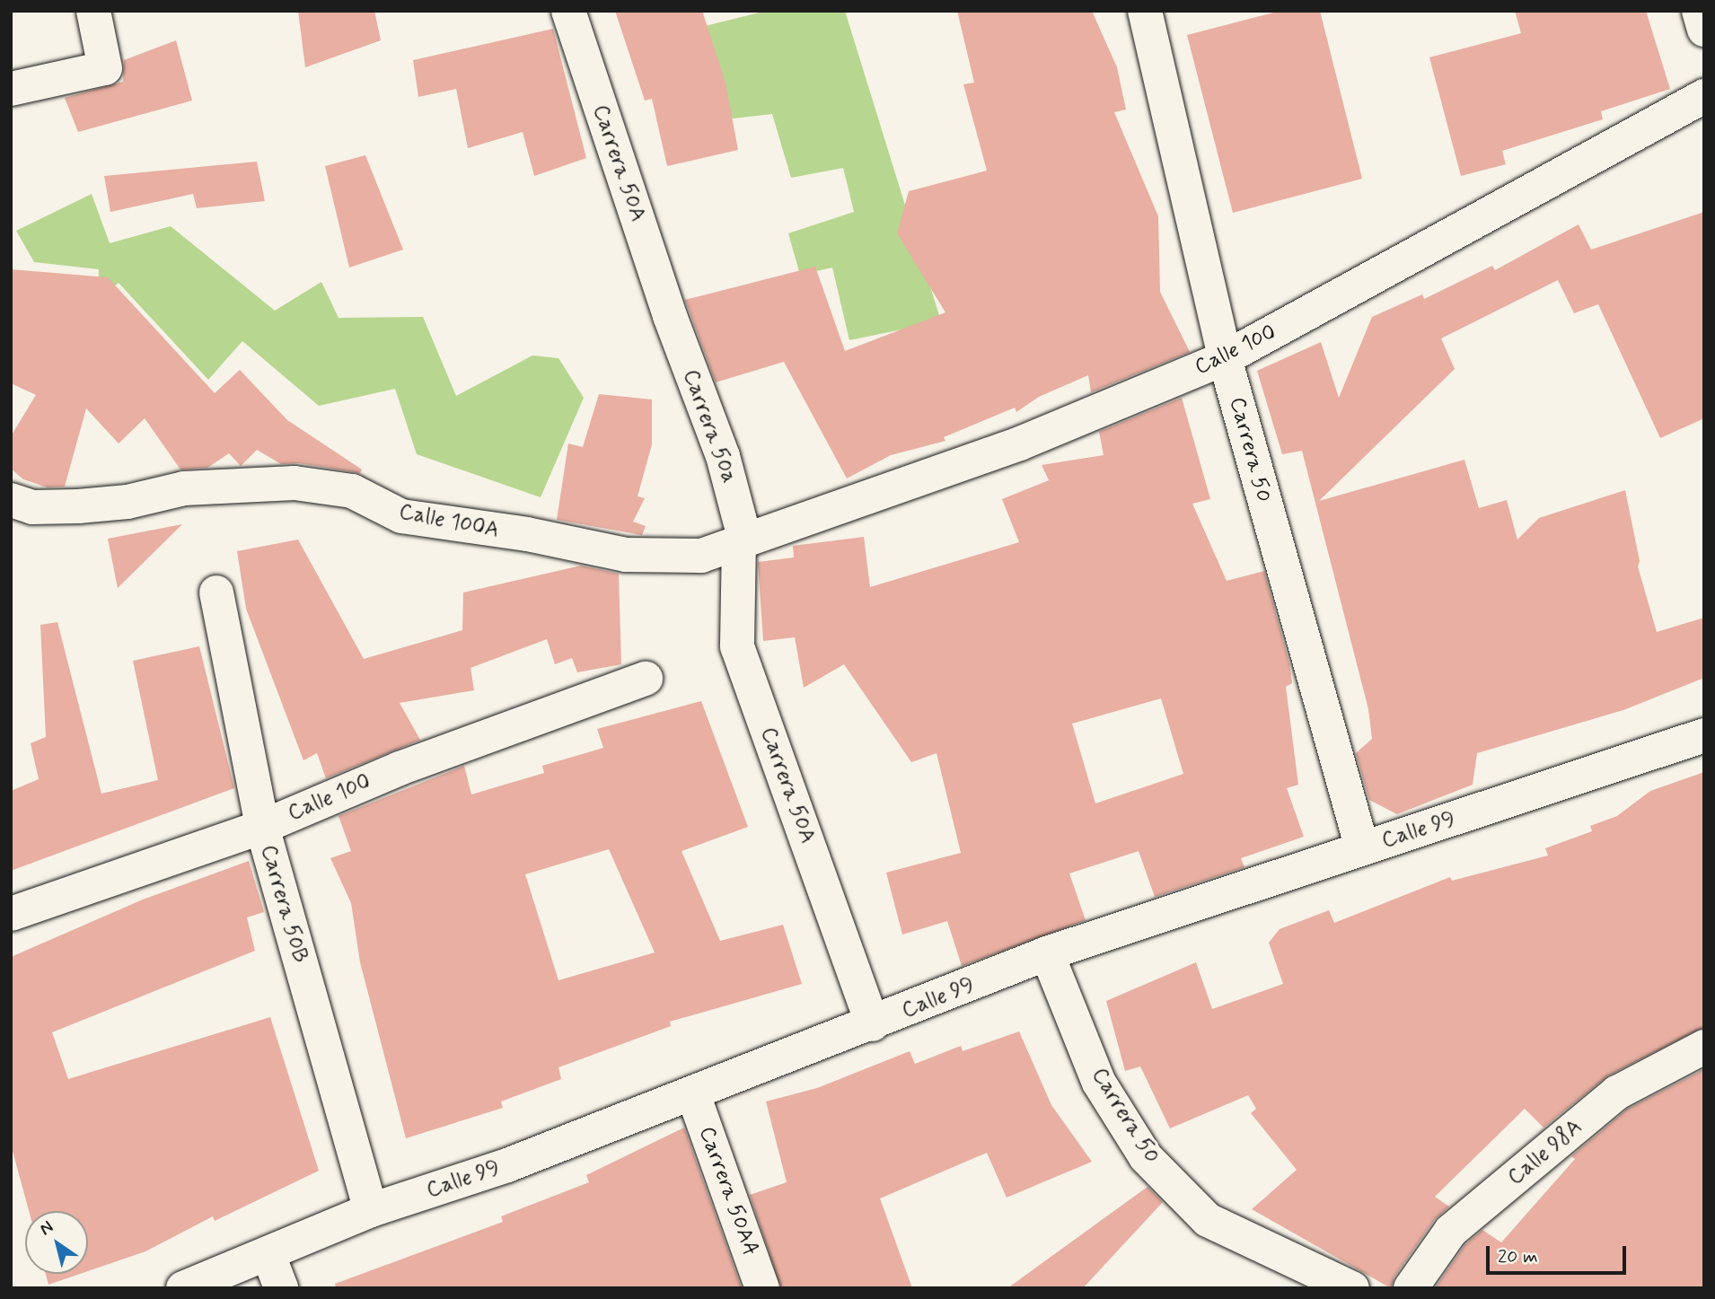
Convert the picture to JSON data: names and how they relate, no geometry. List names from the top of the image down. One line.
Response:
{"streets":{"street":["Carrera 50A","Calle 100","Carrera 50a","Carrera 50","Calle 100A","Calle 99","Carrera 50B","Calle 98A","Carrera 50AA"]},"crossings":[["Carrera 50A","Calle 100"],["Carrera 50A","Carrera 50a"],["Carrera 50A","Calle 100A"],["Carrera 50A","Calle 99"],["Calle 100","Carrera 50a"],["Calle 100","Carrera 50"],["Calle 100","Calle 100A"],["Calle 100","Carrera 50B"],["Carrera 50a","Calle 100A"],["Carrera 50","Calle 99"],["Calle 99","Carrera 50B"],["Calle 99","Carrera 50AA"]],"scale_bar":"20 m","north":"top left"}
